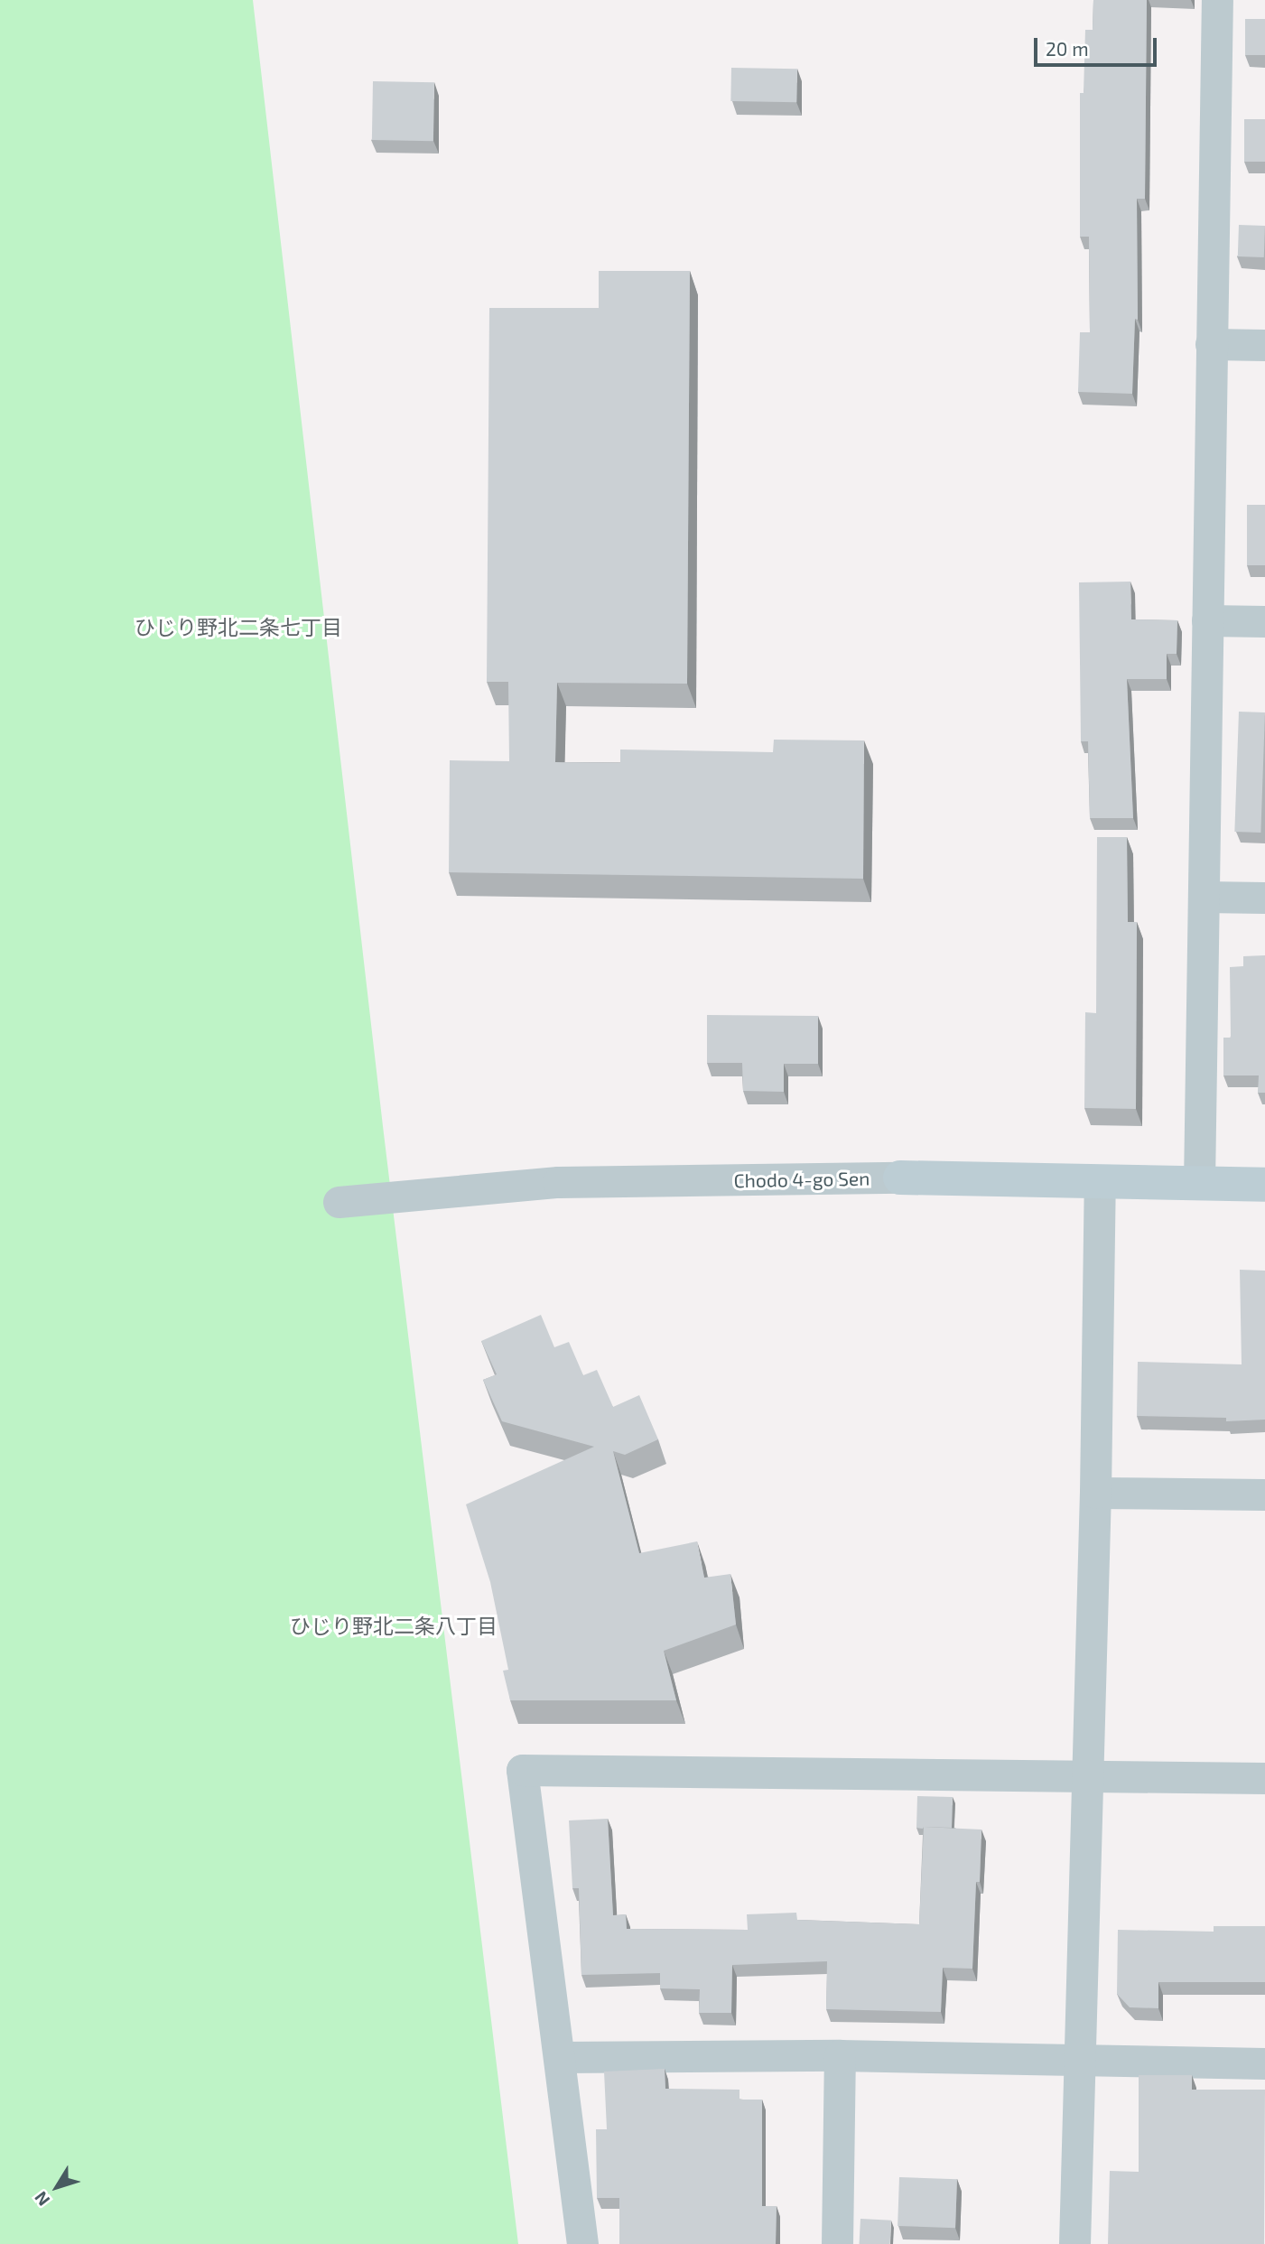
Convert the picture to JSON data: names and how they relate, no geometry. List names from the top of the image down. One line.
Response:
{"streets":{"street":["Chodo 4-go Sen"]},"districts":["ひじり野北二条七丁目","ひじり野北二条八丁目"],"scale_bar":"20 m","north":"bottom left"}
